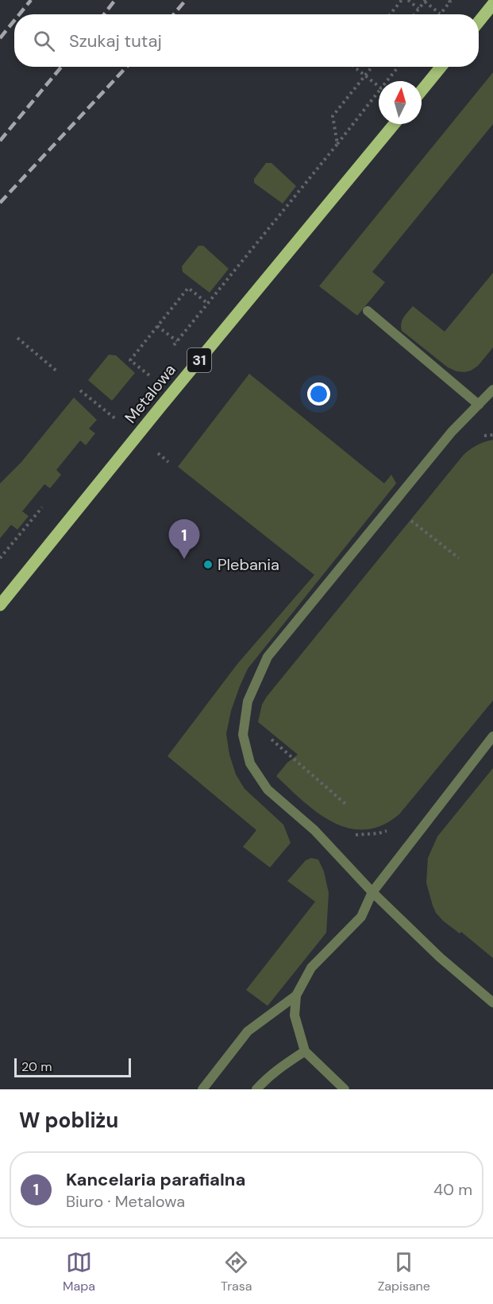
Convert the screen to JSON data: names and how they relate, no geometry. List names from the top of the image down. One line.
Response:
{"streets":{"main road":["31","Metalowa"]},"places":["Plebania"],"scale_bar":"20 m","north":"top","page":{"search":"Szukaj tutaj","pins":"1","scale":"20 m","heading":"W pobliżu","list":[{"mark":"1","name":"Kancelaria parafialna","note":"Biuro · Metalowa","value":"40 m"}],"nav":["Mapa","Trasa","Zapisane"]}}
